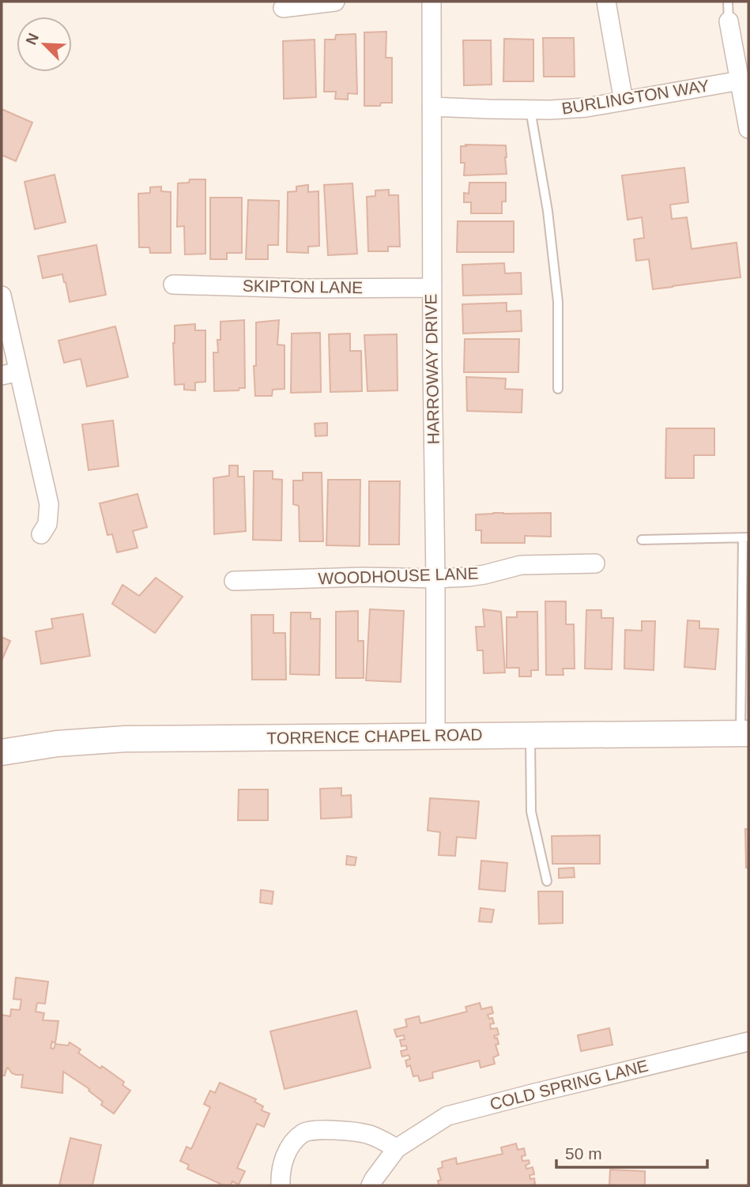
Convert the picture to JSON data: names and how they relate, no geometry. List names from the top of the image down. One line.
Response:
{"streets":{"street":["BURLINGTON WAY","SKIPTON LANE","HARROWAY DRIVE","WOODHOUSE LANE","TORRENCE CHAPEL ROAD","COLD SPRING LANE"]},"crossings":[["BURLINGTON WAY","HARROWAY DRIVE"],["SKIPTON LANE","HARROWAY DRIVE"],["HARROWAY DRIVE","WOODHOUSE LANE"],["HARROWAY DRIVE","TORRENCE CHAPEL ROAD"]],"scale_bar":"50 m","north":"top left"}
